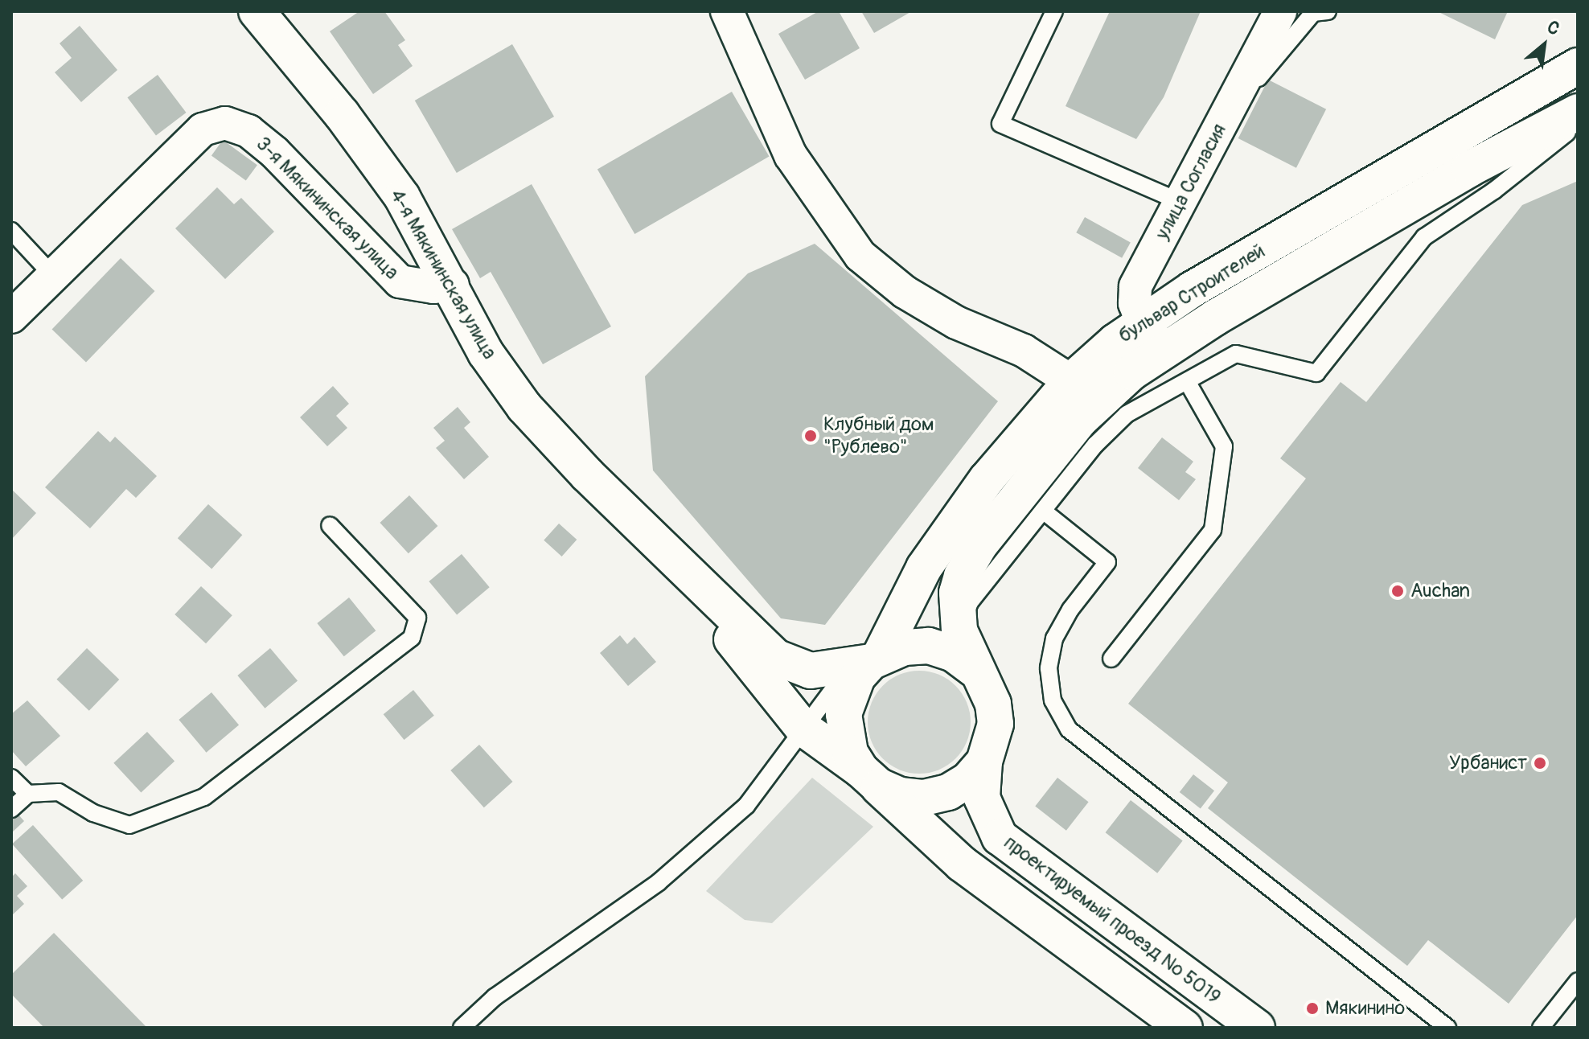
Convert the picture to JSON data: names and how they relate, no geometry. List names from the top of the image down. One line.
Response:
{"streets":{"street":["улица Согласия","3-я Мякининская улица","4-я Мякининская улица","бульвар Строителей","проектируемый проезд № 5019"]},"crossings":[["улица Согласия","бульвар Строителей"],["3-я Мякининская улица","4-я Мякининская улица"],["4-я Мякининская улица","бульвар Строителей"],["4-я Мякининская улица","проектируемый проезд № 5019"],["бульвар Строителей","проектируемый проезд № 5019"]],"places":["Клубный дом \"Рублево\"","Auchan","Урбанист","Мякинино"],"north":"top right"}
